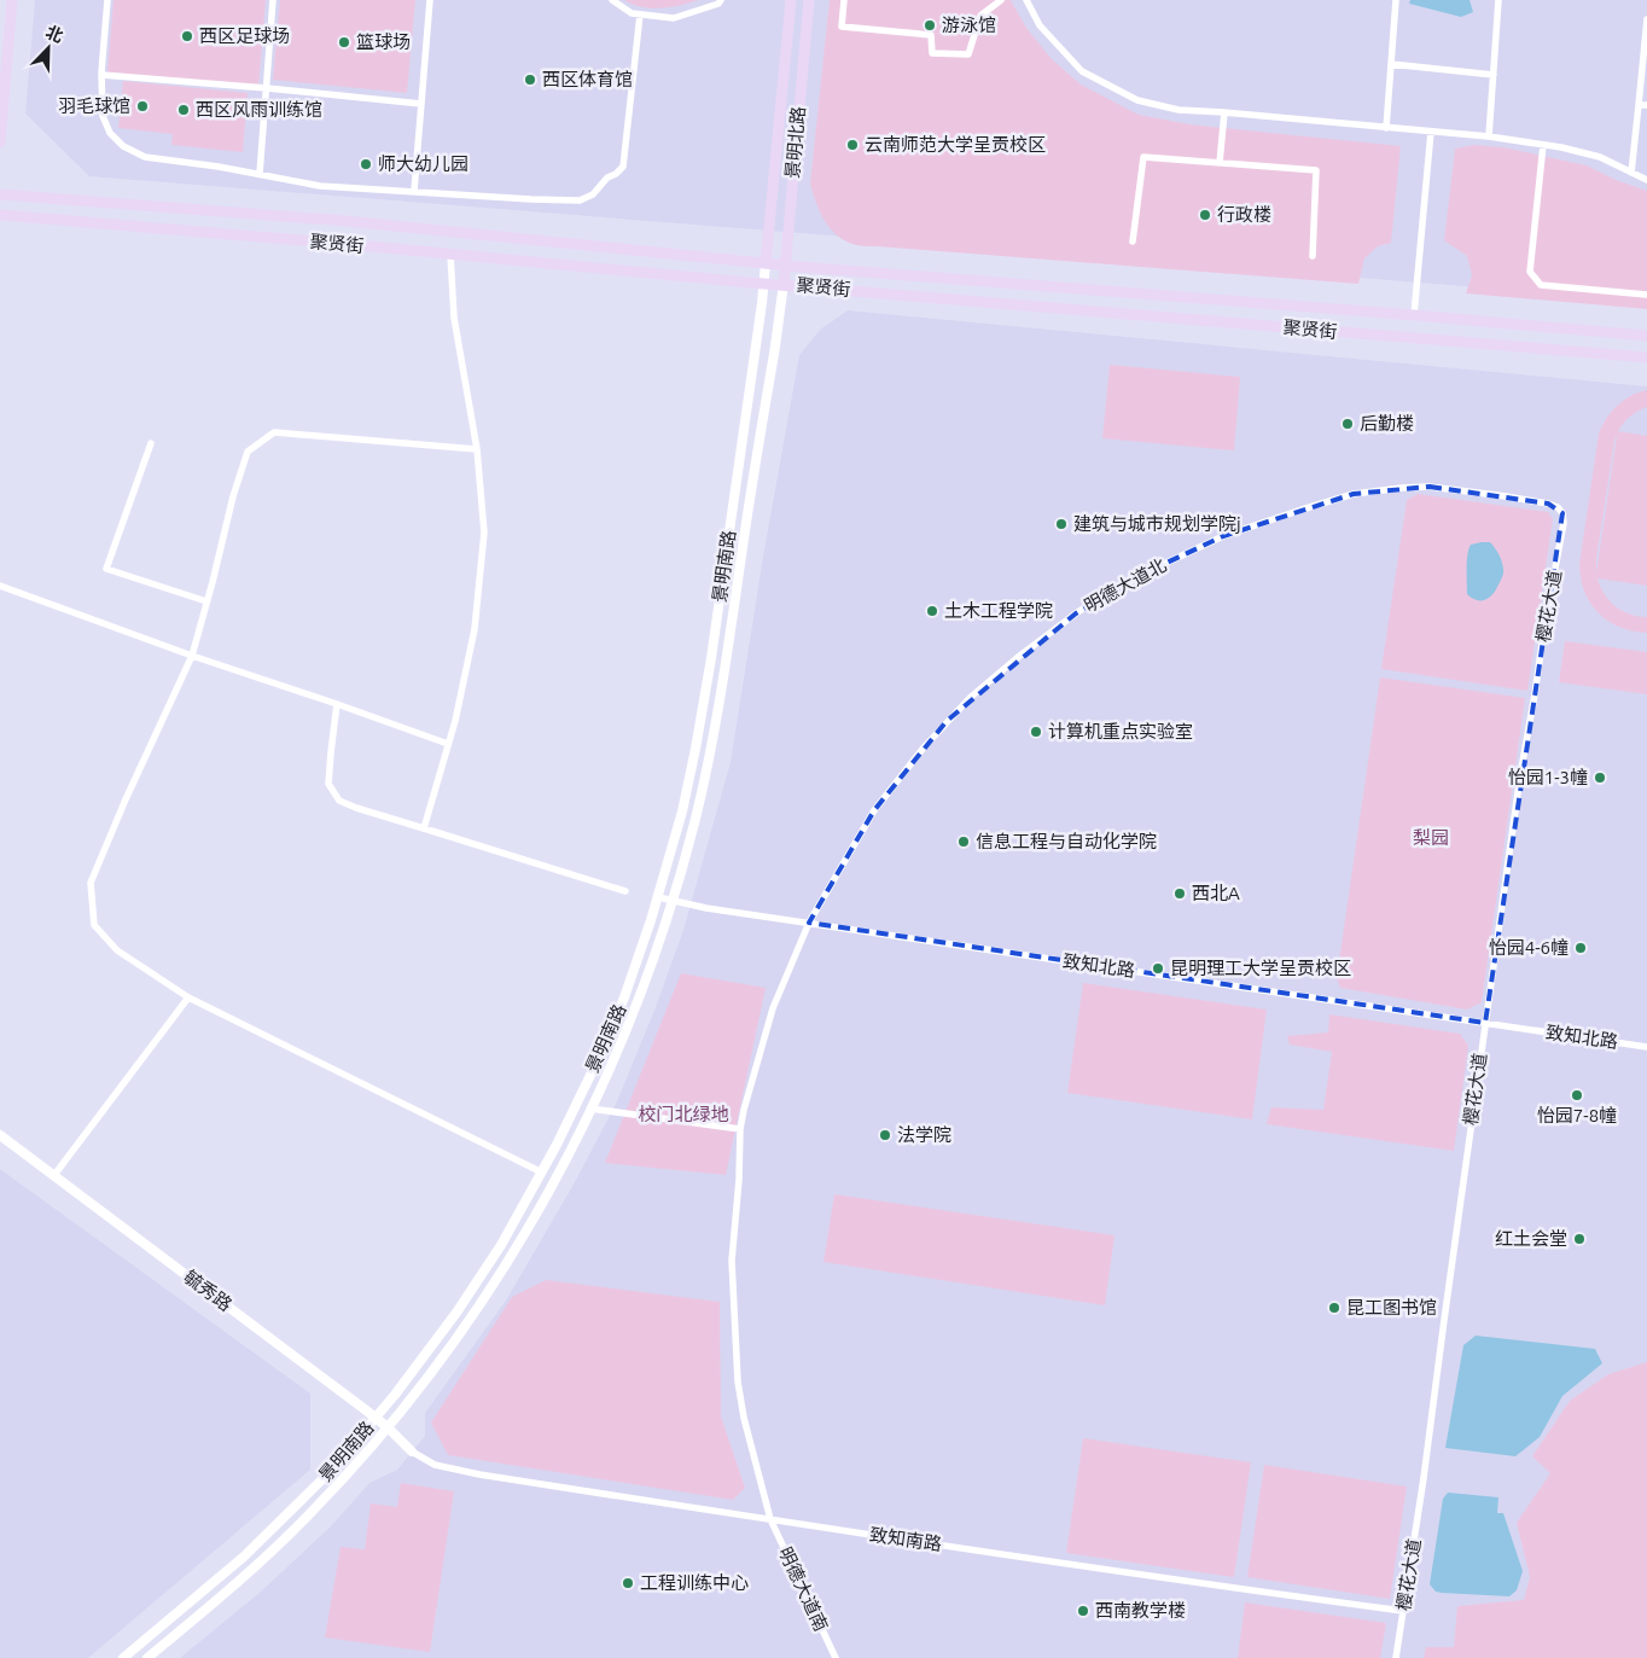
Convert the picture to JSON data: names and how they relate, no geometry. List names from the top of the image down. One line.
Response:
{"streets":{"main road":["景明北路","聚贤街"],"street":["景明南路","明德大道北","樱花大道","致知北路","毓秀路","致知南路","明德大道南"]},"crossings":[["景明北路","聚贤街"],["景明北路","景明南路"],["聚贤街","景明南路"],["景明南路","致知北路"],["景明南路","毓秀路"],["明德大道北","樱花大道"],["明德大道北","致知北路"],["明德大道北","明德大道南"],["樱花大道","致知北路"],["樱花大道","致知南路"],["毓秀路","致知南路"],["致知南路","明德大道南"]],"parks":["梨园","校门北绿地"],"places":["游泳馆","西区足球场","篮球场","西区体育馆","羽毛球馆","西区风雨训练馆","云南师范大学呈贡校区","师大幼儿园","行政楼","后勤楼","建筑与城市规划学院j","土木工程学院","计算机重点实验室","怡园1-3幢","信息工程与自动化学院","西北A","怡园4-6幢","昆明理工大学呈贡校区","怡园7-8幢","法学院","红土会堂","昆工图书馆","工程训练中心","西南教学楼"],"north":"top right"}
